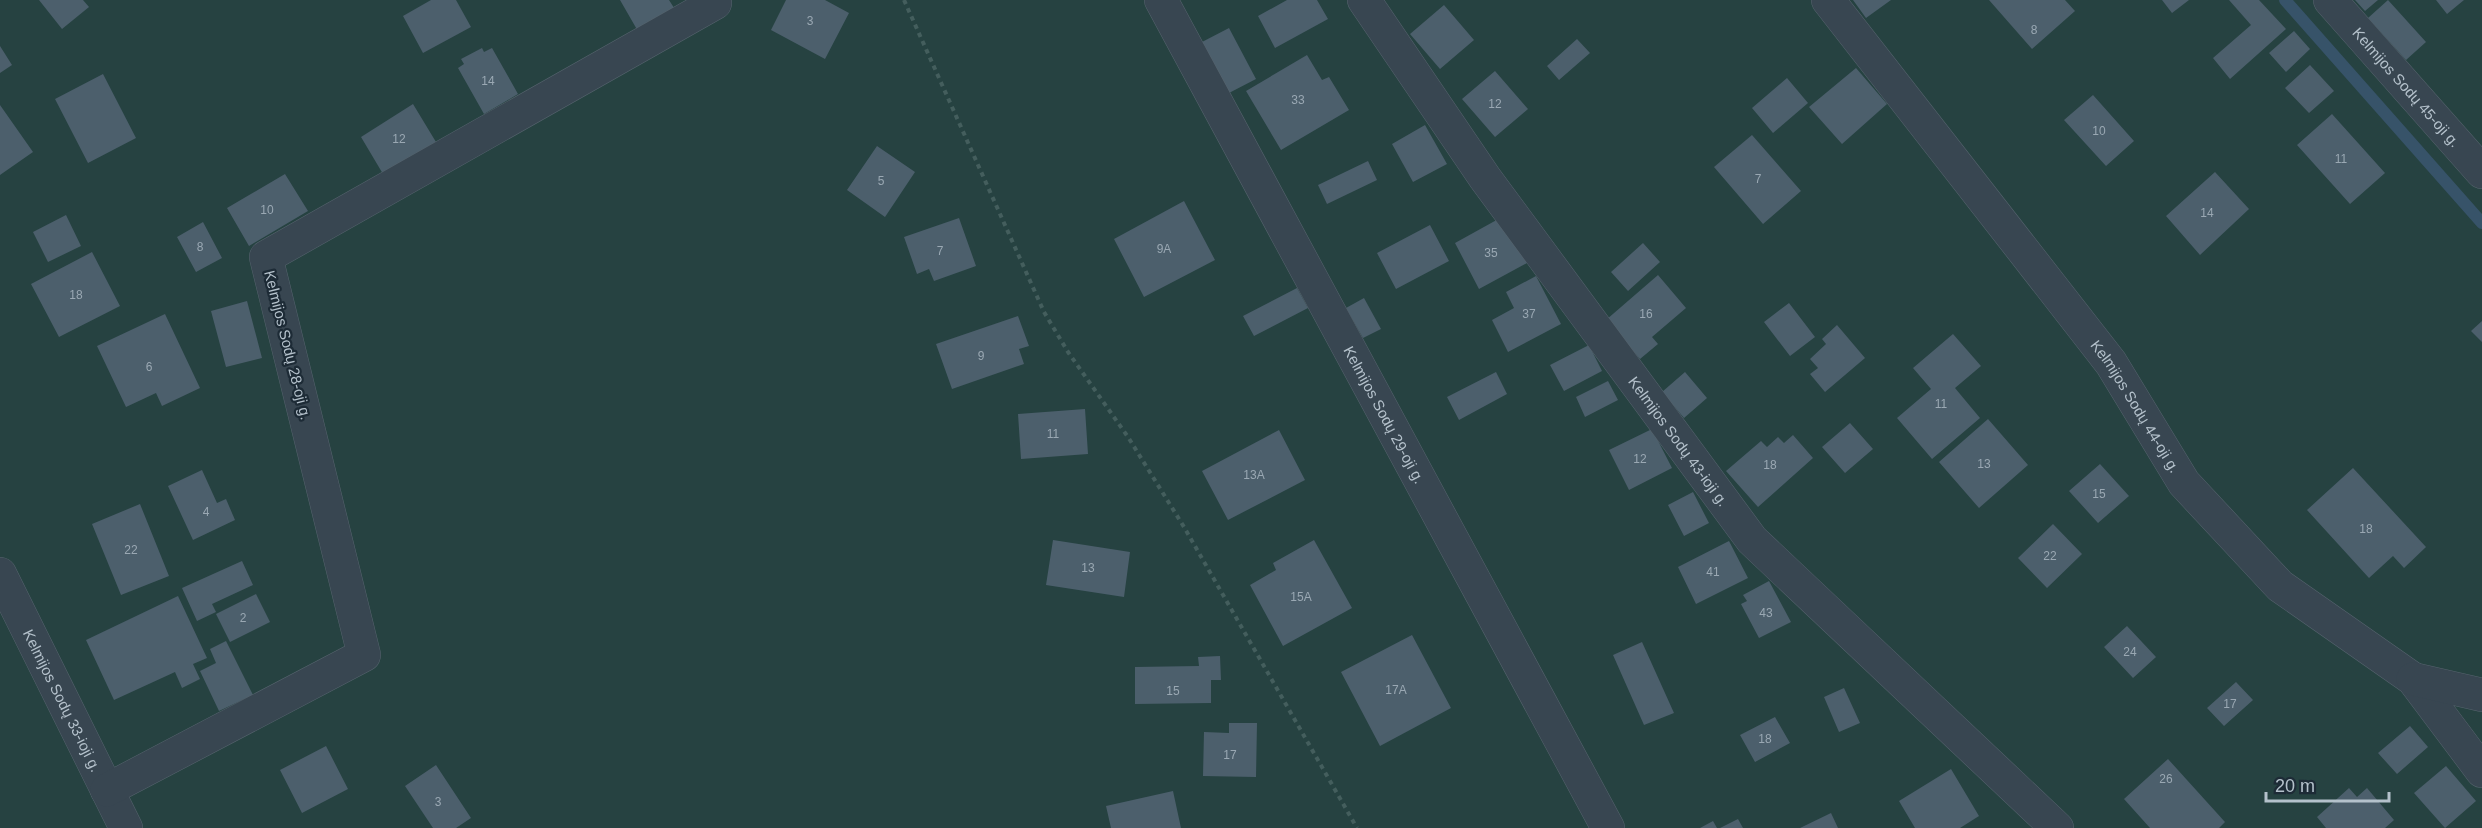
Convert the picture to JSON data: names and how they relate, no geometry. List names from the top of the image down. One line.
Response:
{"streets":{"street":["Kelmijos Sodų 45-oji g.","Kelmijos Sodų 28-oji g.","Kelmijos Sodų 44-oji g.","Kelmijos Sodų 29-oji g.","Kelmijos Sodų 43-ioji g.","Kelmijos Sodų 33-ioji g."]},"crossings":[["Kelmijos Sodų 28-oji g.","Kelmijos Sodų 33-ioji g."]],"house_numbers":["3","8","14","33","12","10","12","11","7","5","10","14","8","9A","7","35","18","37","16","9","6","11","11","12","13","18","13A","15","4","18","22","22","13","41","15A","43","2","24","17A","15","17","18","17","26","3"],"scale_bar":"20 m"}
